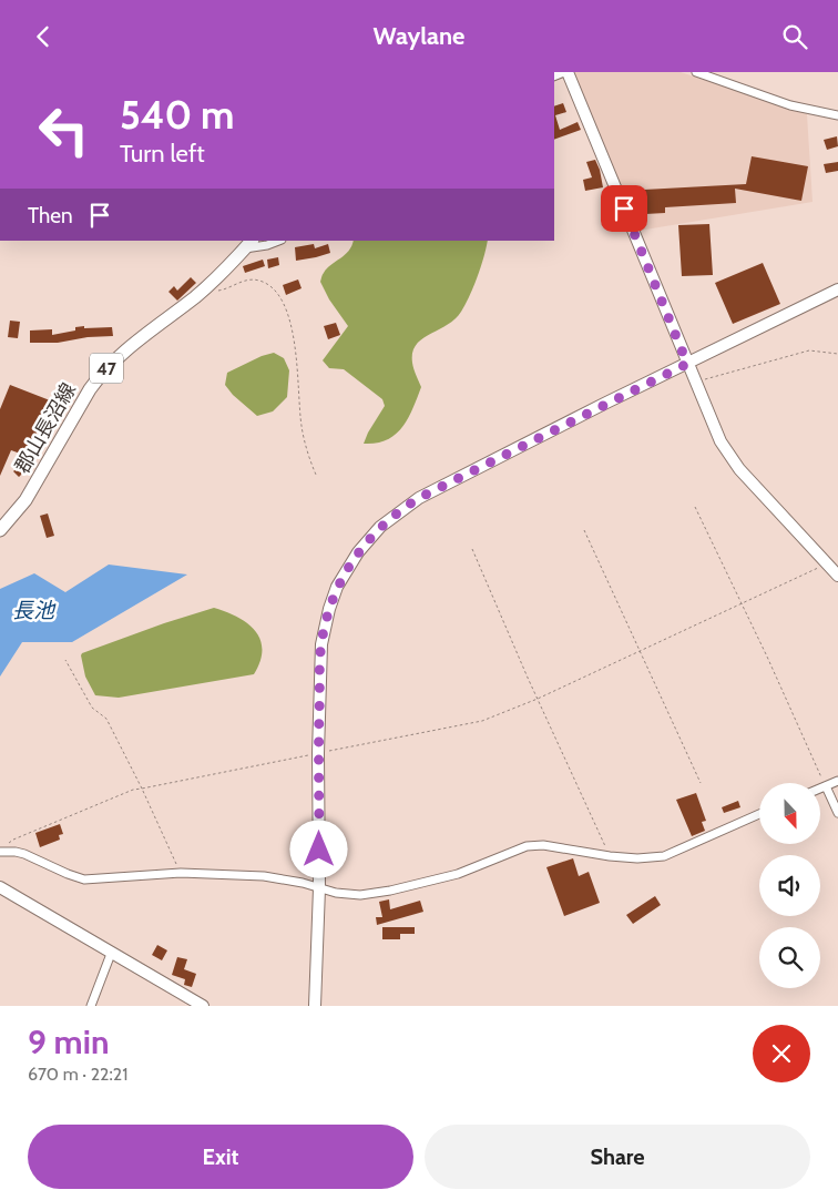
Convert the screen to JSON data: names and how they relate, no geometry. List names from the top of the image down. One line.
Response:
{"streets":{"main road":["47","郡山長沼線"]},"water":["長池"],"north":"bottom","page":{"header":"Waylane","turn":["540 m","Turn left"],"then":"Then","heading":["9 min","670 m · 22:21"],"buttons":["Exit","Share"]}}
